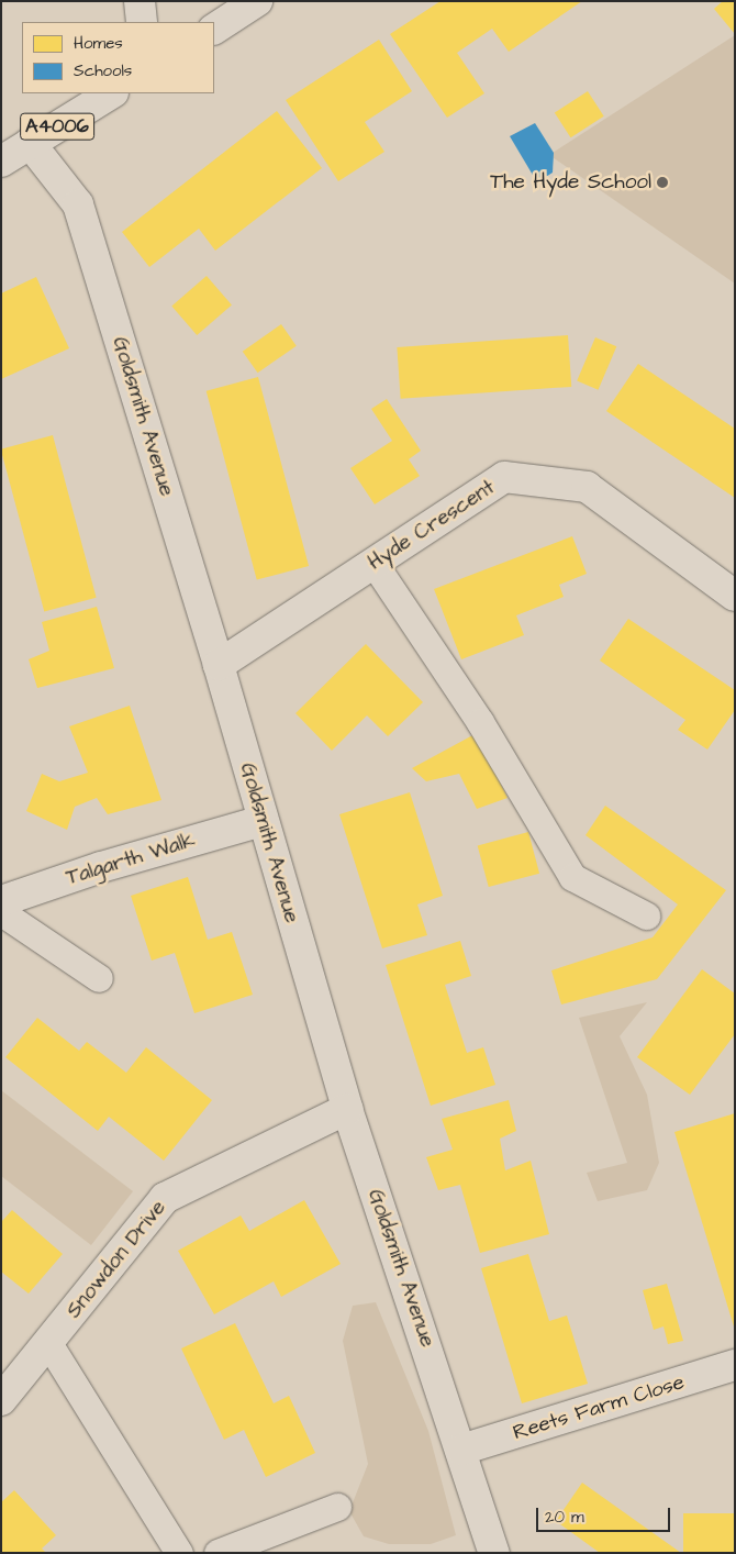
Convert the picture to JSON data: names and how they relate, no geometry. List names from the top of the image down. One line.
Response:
{"streets":{"street":["A4006","Goldsmith Avenue","Hyde Crescent","Talgarth Walk","Snowdon Drive","Reets Farm Close"]},"crossings":[["A4006","Goldsmith Avenue"],["Goldsmith Avenue","Hyde Crescent"],["Goldsmith Avenue","Talgarth Walk"],["Goldsmith Avenue","Snowdon Drive"],["Goldsmith Avenue","Reets Farm Close"]],"places":["The Hyde School"],"legend":["Homes","Schools"],"scale_bar":"20 m"}
